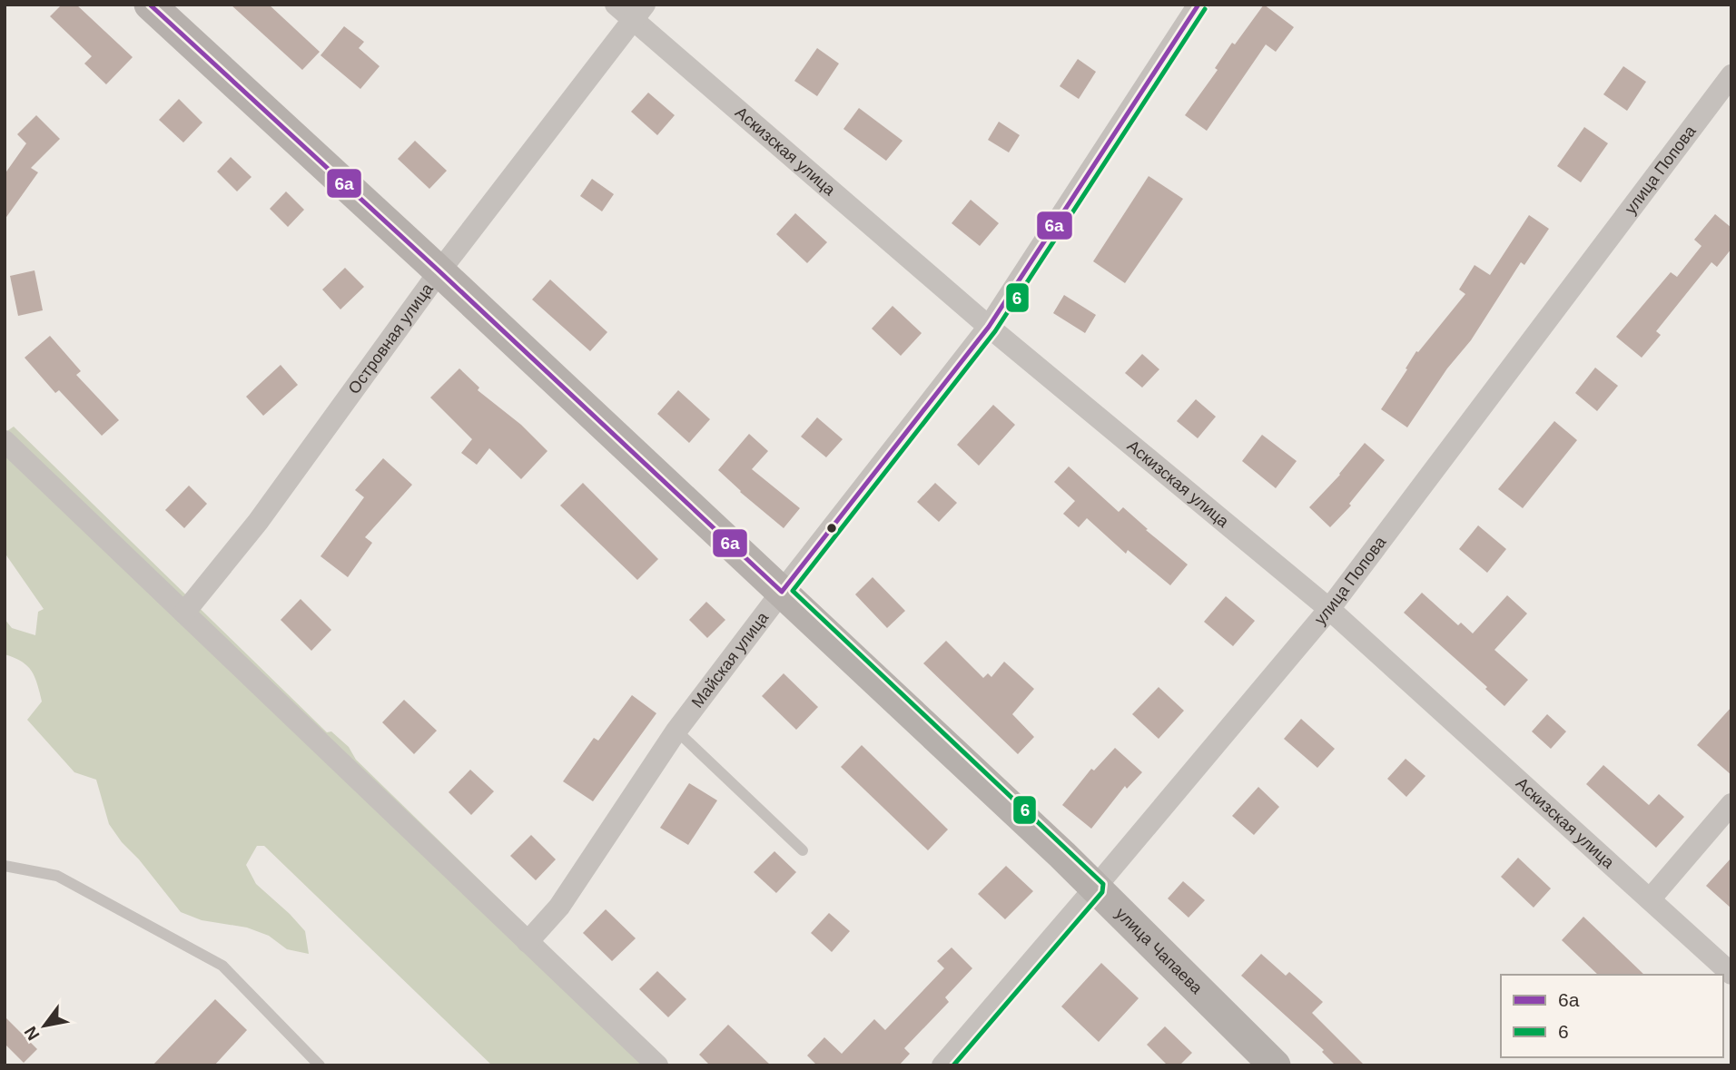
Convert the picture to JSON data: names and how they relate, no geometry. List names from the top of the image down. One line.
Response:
{"streets":{"street":["Аскизская улица","улица Попова","Островная улица","Майская улица","улица Чапаева"]},"crossings":[["Аскизская улица","улица Попова"],["Аскизская улица","Островная улица"],["Аскизская улица","Майская улица"],["улица Попова","улица Чапаева"],["Островная улица","улица Чапаева"],["Майская улица","улица Чапаева"]],"lines":["transit line 6а","transit line 6"],"legend":["6а","6"],"north":"bottom left"}
